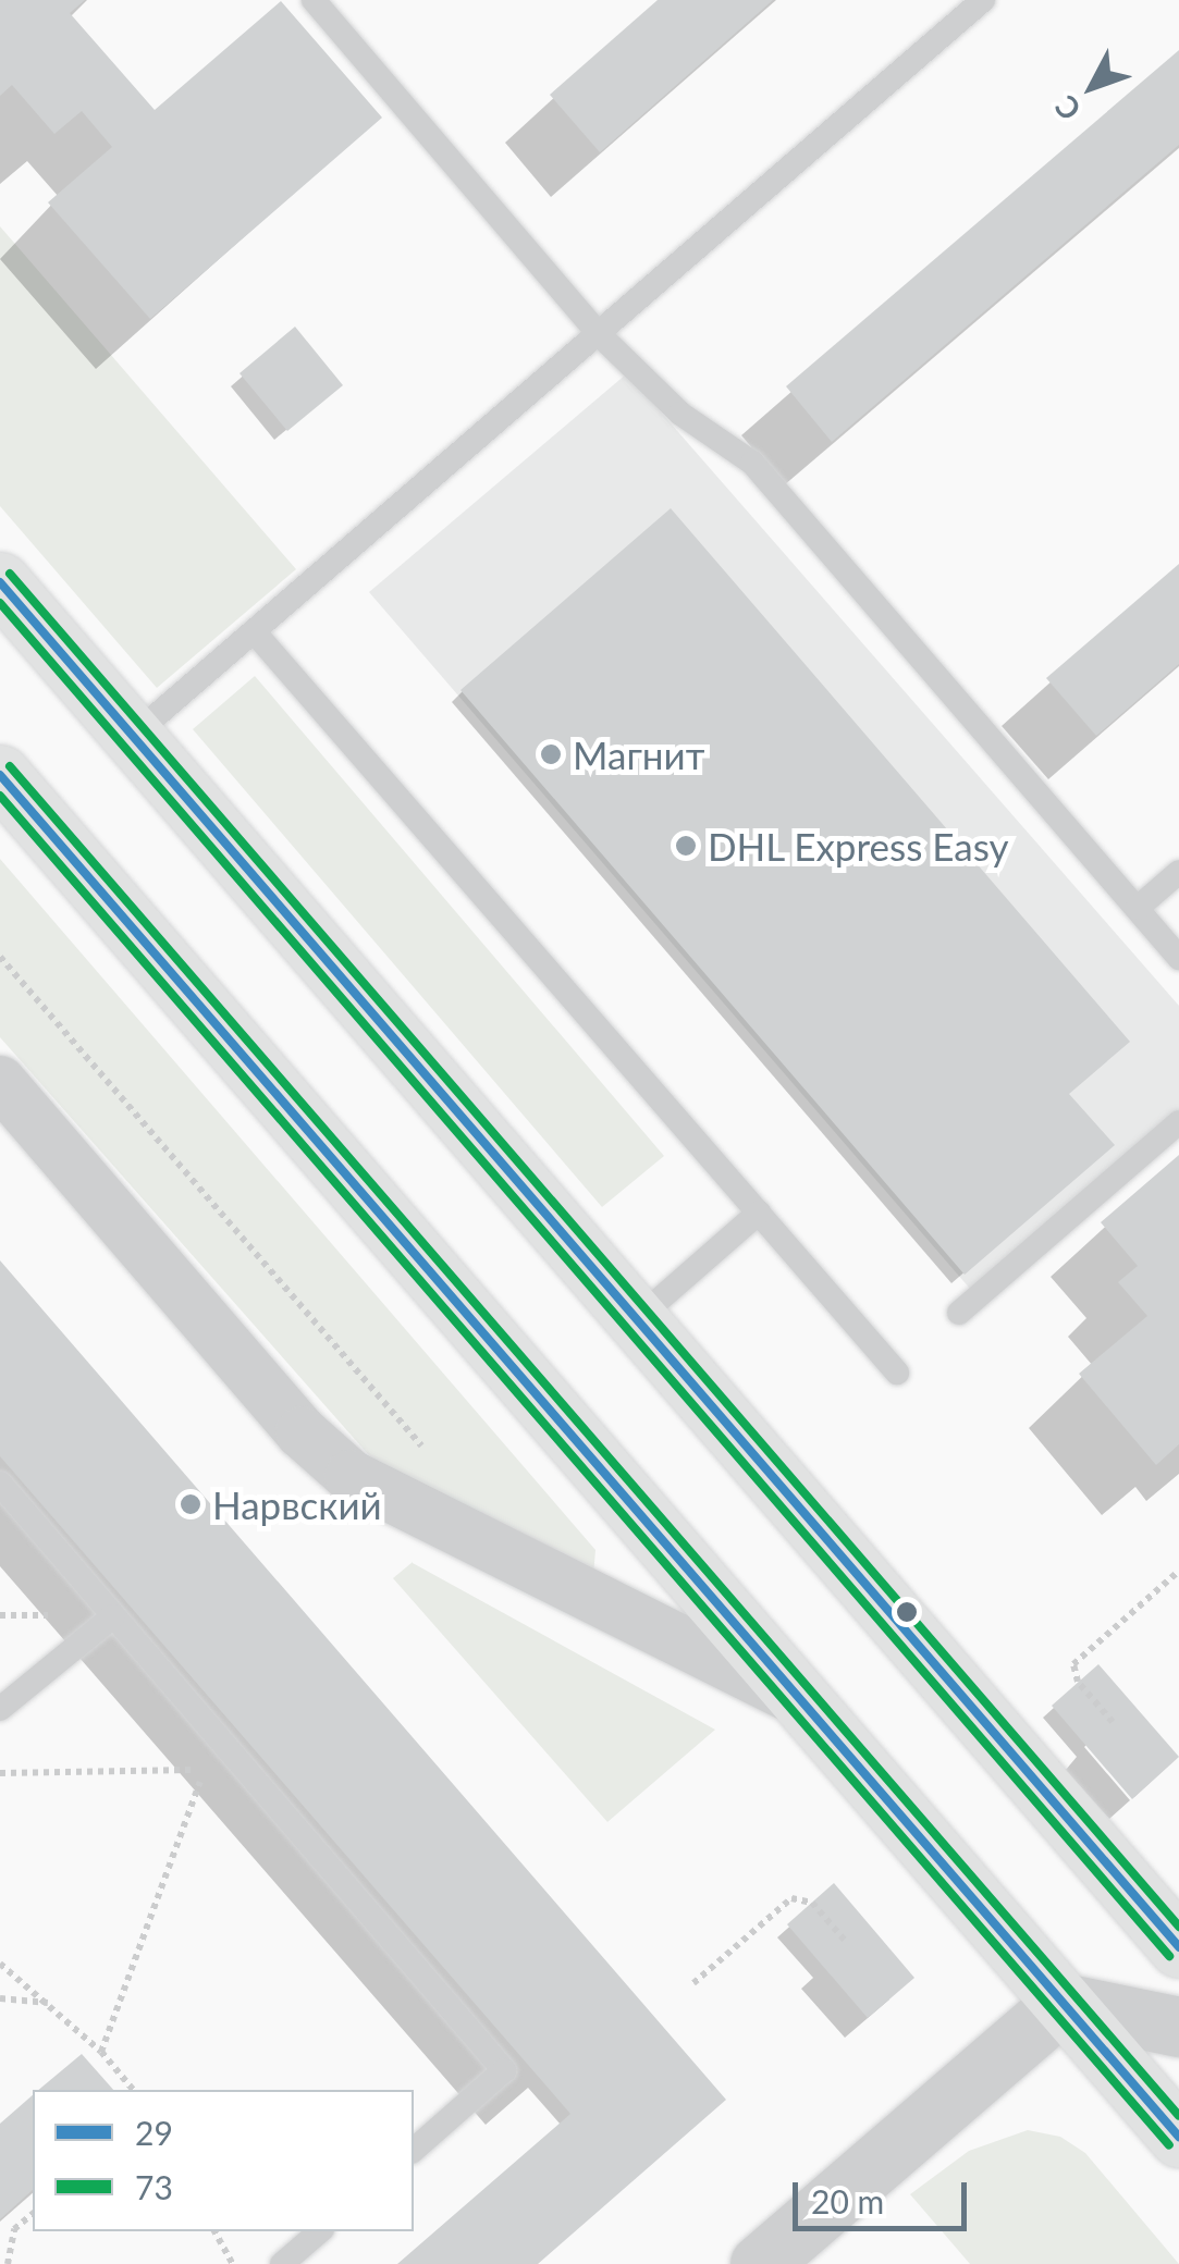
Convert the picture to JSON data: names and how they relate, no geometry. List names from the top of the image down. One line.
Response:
{"places":["Магнит","DHL Express Easy","Нарвский"],"lines":["transit line 29","transit line 73"],"legend":["29","73"],"scale_bar":"20 m","north":"bottom left"}
